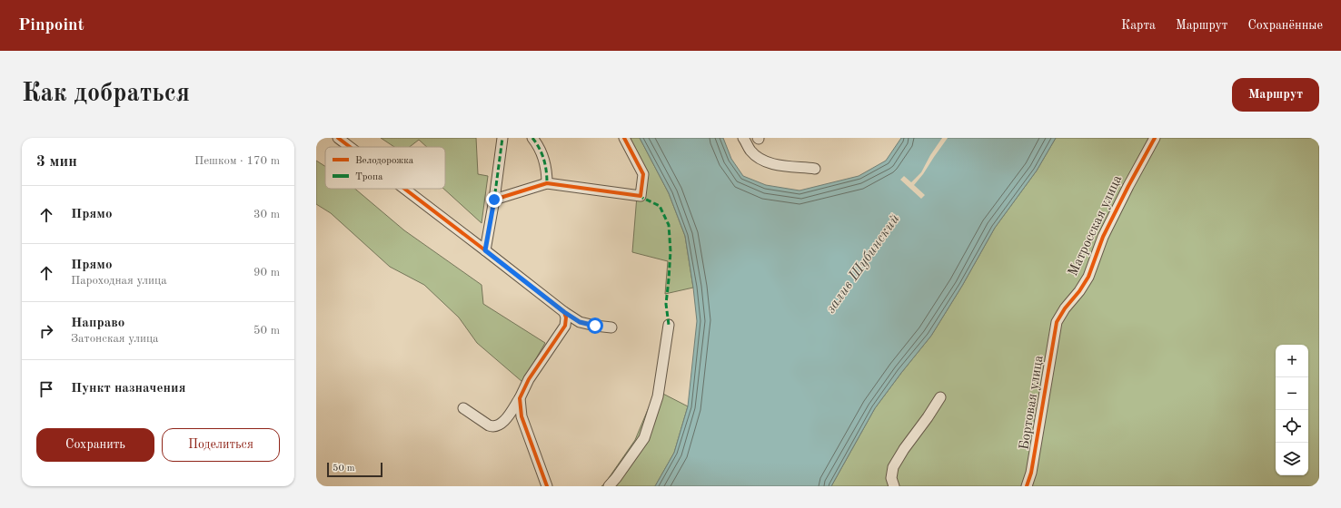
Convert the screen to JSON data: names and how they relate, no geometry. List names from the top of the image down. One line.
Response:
{"streets":{"street":["Матросская улица","Бортовая улица"]},"crossings":[["Матросская улица","Бортовая улица"]],"water":["залив Шубинский"],"legend":["Велодорожка","Тропа"],"scale_bar":"50 m","page":{"header":"Pinpoint","nav":["Карта","Маршрут","Сохранённые"],"buttons":["Маршрут",["Сохранить","Поделиться"]],"title":"Как добраться","heading":["3 мин","Пешком · 170 m"],"list":[["Прямо","30 m"],["Прямо","Пароходная улица","90 m"],["Направо","Затонская улица","50 m"],"Пункт назначения"],"map_buttons":["+","−"],"scale":"50 m"}}
